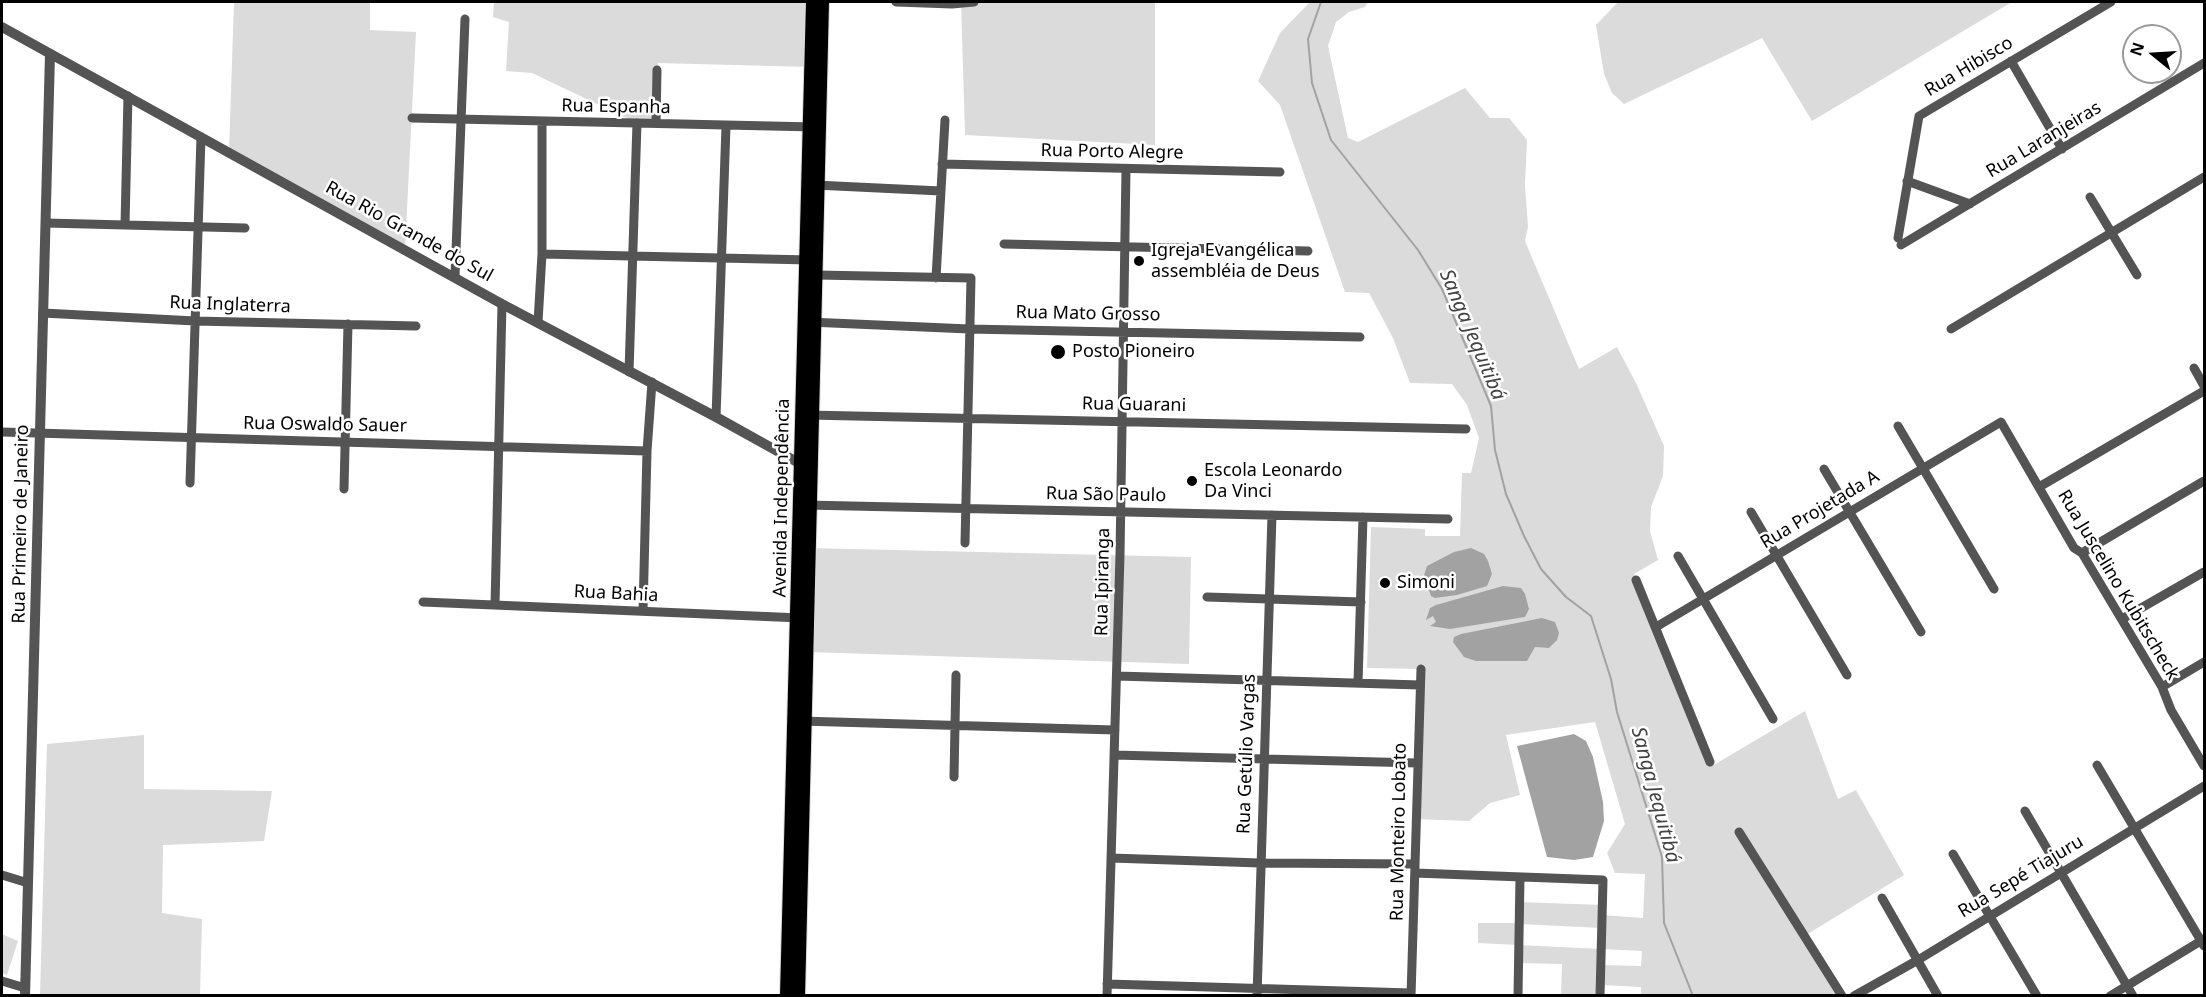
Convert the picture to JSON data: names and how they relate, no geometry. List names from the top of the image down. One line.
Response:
{"streets":{"main road":["Avenida Independência"],"street":["Rua Hibisco","Rua Espanha","Rua Laranjeiras","Rua Porto Alegre","Rua Rio Grande do Sul","Rua Inglaterra","Rua Mato Grosso","Rua Guarani","Rua Oswaldo Sauer","Rua São Paulo","Rua Projetada A","Rua Primeiro de Janeiro","Rua Ipiranga","Rua Juscelino Kubitscheck","Rua Bahia","Rua Getúlio Vargas","Rua Monteiro Lobato","Rua Sepé Tiajuru"]},"crossings":[["Rua Hibisco","Rua Laranjeiras"],["Rua Espanha","Avenida Independência"],["Rua Porto Alegre","Rua Ipiranga"],["Rua Rio Grande do Sul","Avenida Independência"],["Rua Rio Grande do Sul","Rua Primeiro de Janeiro"],["Rua Inglaterra","Rua Primeiro de Janeiro"],["Rua Mato Grosso","Avenida Independência"],["Rua Mato Grosso","Rua Ipiranga"],["Rua Guarani","Avenida Independência"],["Rua Guarani","Rua Ipiranga"],["Rua Oswaldo Sauer","Rua Primeiro de Janeiro"],["Rua São Paulo","Avenida Independência"],["Rua São Paulo","Rua Ipiranga"],["Rua São Paulo","Rua Getúlio Vargas"],["Avenida Independência","Rua Bahia"],["Rua Projetada A","Rua Juscelino Kubitscheck"]],"water":["Sanga Jequitibá"],"places":["Igreja Evangélica assembléia de Deus","Posto Pioneiro","Escola Leonardo Da Vinci","Simoni"],"north":"left"}
